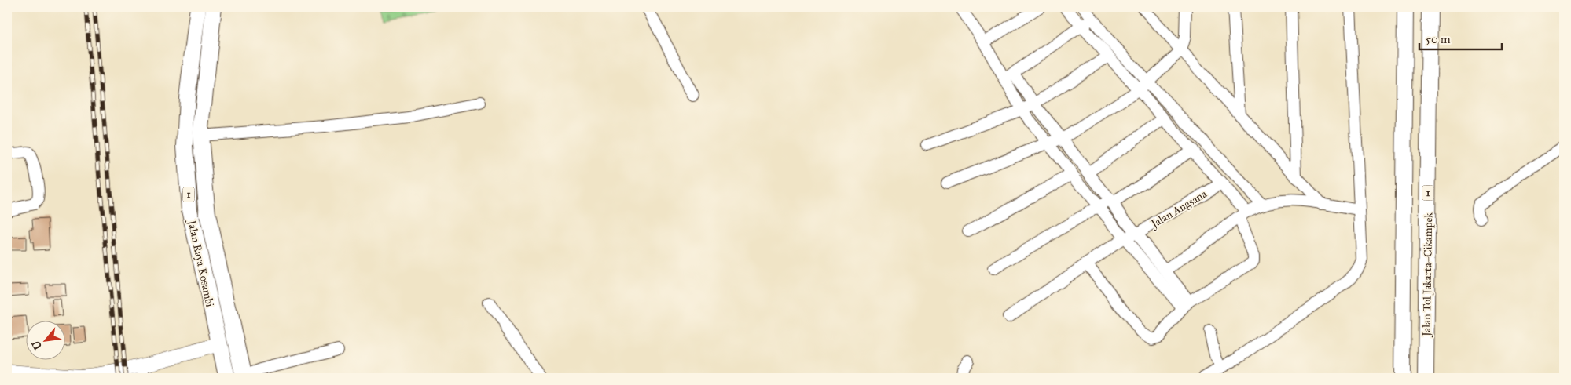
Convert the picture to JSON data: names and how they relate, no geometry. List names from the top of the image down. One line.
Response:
{"streets":{"highway":["1","Jalan Raya Kosambi","Jalan Tol Jakarta–Cikampek"],"street":["Jalan Angsana"]},"scale_bar":"50 m","north":"bottom left"}
